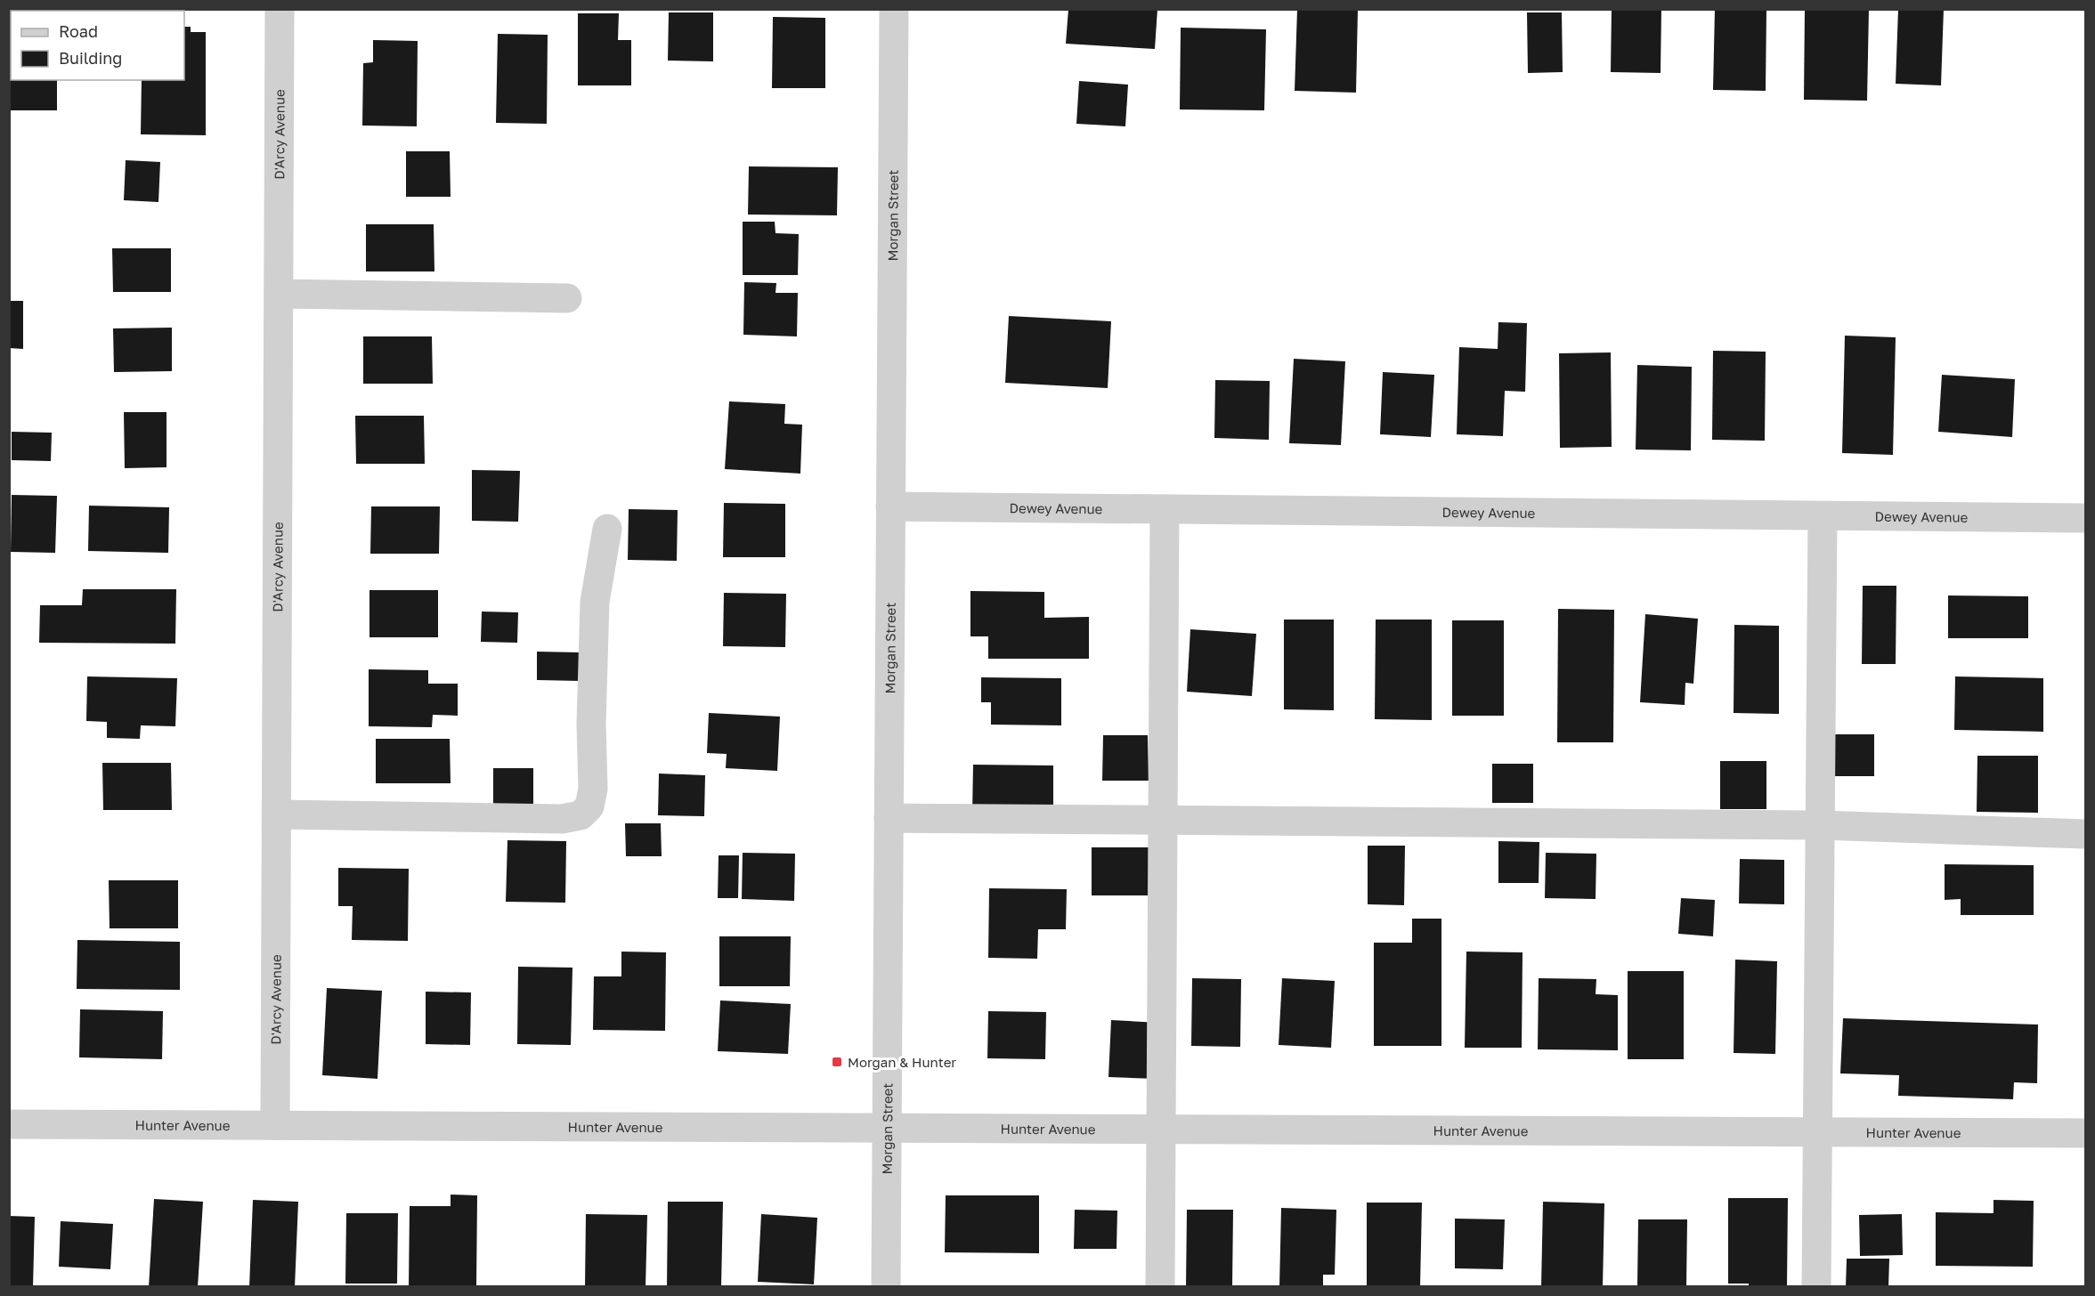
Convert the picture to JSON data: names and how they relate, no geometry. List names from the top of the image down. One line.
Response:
{"streets":{"street":["D'Arcy Avenue","Morgan Street","Dewey Avenue","Hunter Avenue"]},"crossings":[["D'Arcy Avenue","Hunter Avenue"],["Morgan Street","Dewey Avenue"],["Morgan Street","Hunter Avenue"]],"places":{"transit":["Morgan & Hunter"]},"legend":["Road","Building"]}
